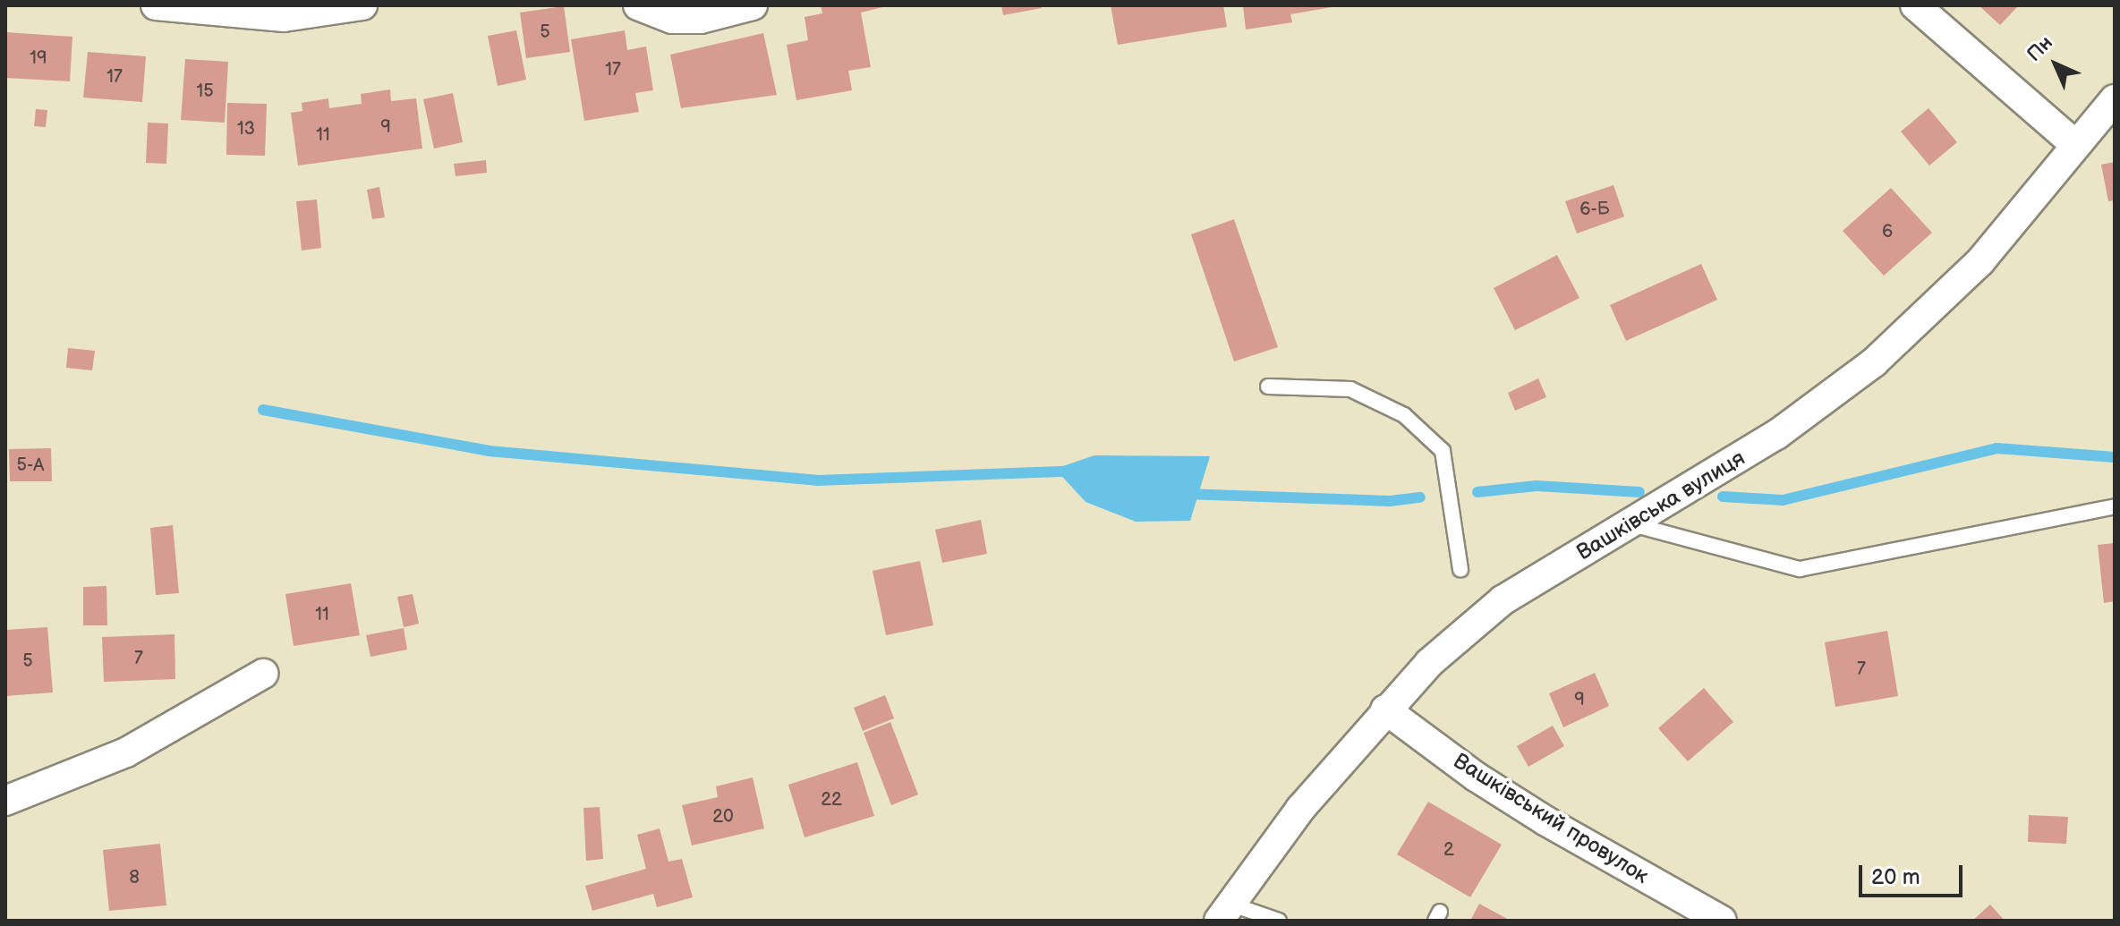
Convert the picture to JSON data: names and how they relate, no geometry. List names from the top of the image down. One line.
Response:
{"streets":{"street":["Вашківська вулиця","Вашківський провулок"]},"crossings":[["Вашківська вулиця","Вашківський провулок"]],"house_numbers":["5","19","17","17","15","9","13","11","6-Б","6","5-А","11","7","5","7","9","22","20","2","8"],"scale_bar":"20 m","north":"top left"}
